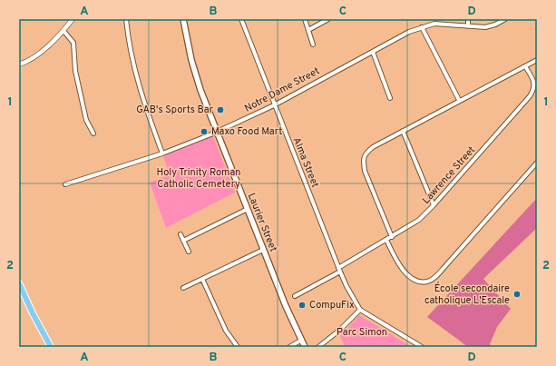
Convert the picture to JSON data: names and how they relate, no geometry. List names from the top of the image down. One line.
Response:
{"streets":{"main road":["Laurier Street"],"street":["Notre Dame Street","Alma Street","Lawrence Street"]},"crossings":[["Notre Dame Street","Alma Street"],["Notre Dame Street","Laurier Street"],["Alma Street","Lawrence Street"]],"parks":["Holy Trinity Roman Catholic Cemetery","Parc Simon"],"places":["GAB's Sports Bar","Maxo Food Mart","École secondaire catholique L'Escale","CompuFix"],"grid":{"columns":["A","B","C","D"],"rows":["1","2"]}}
